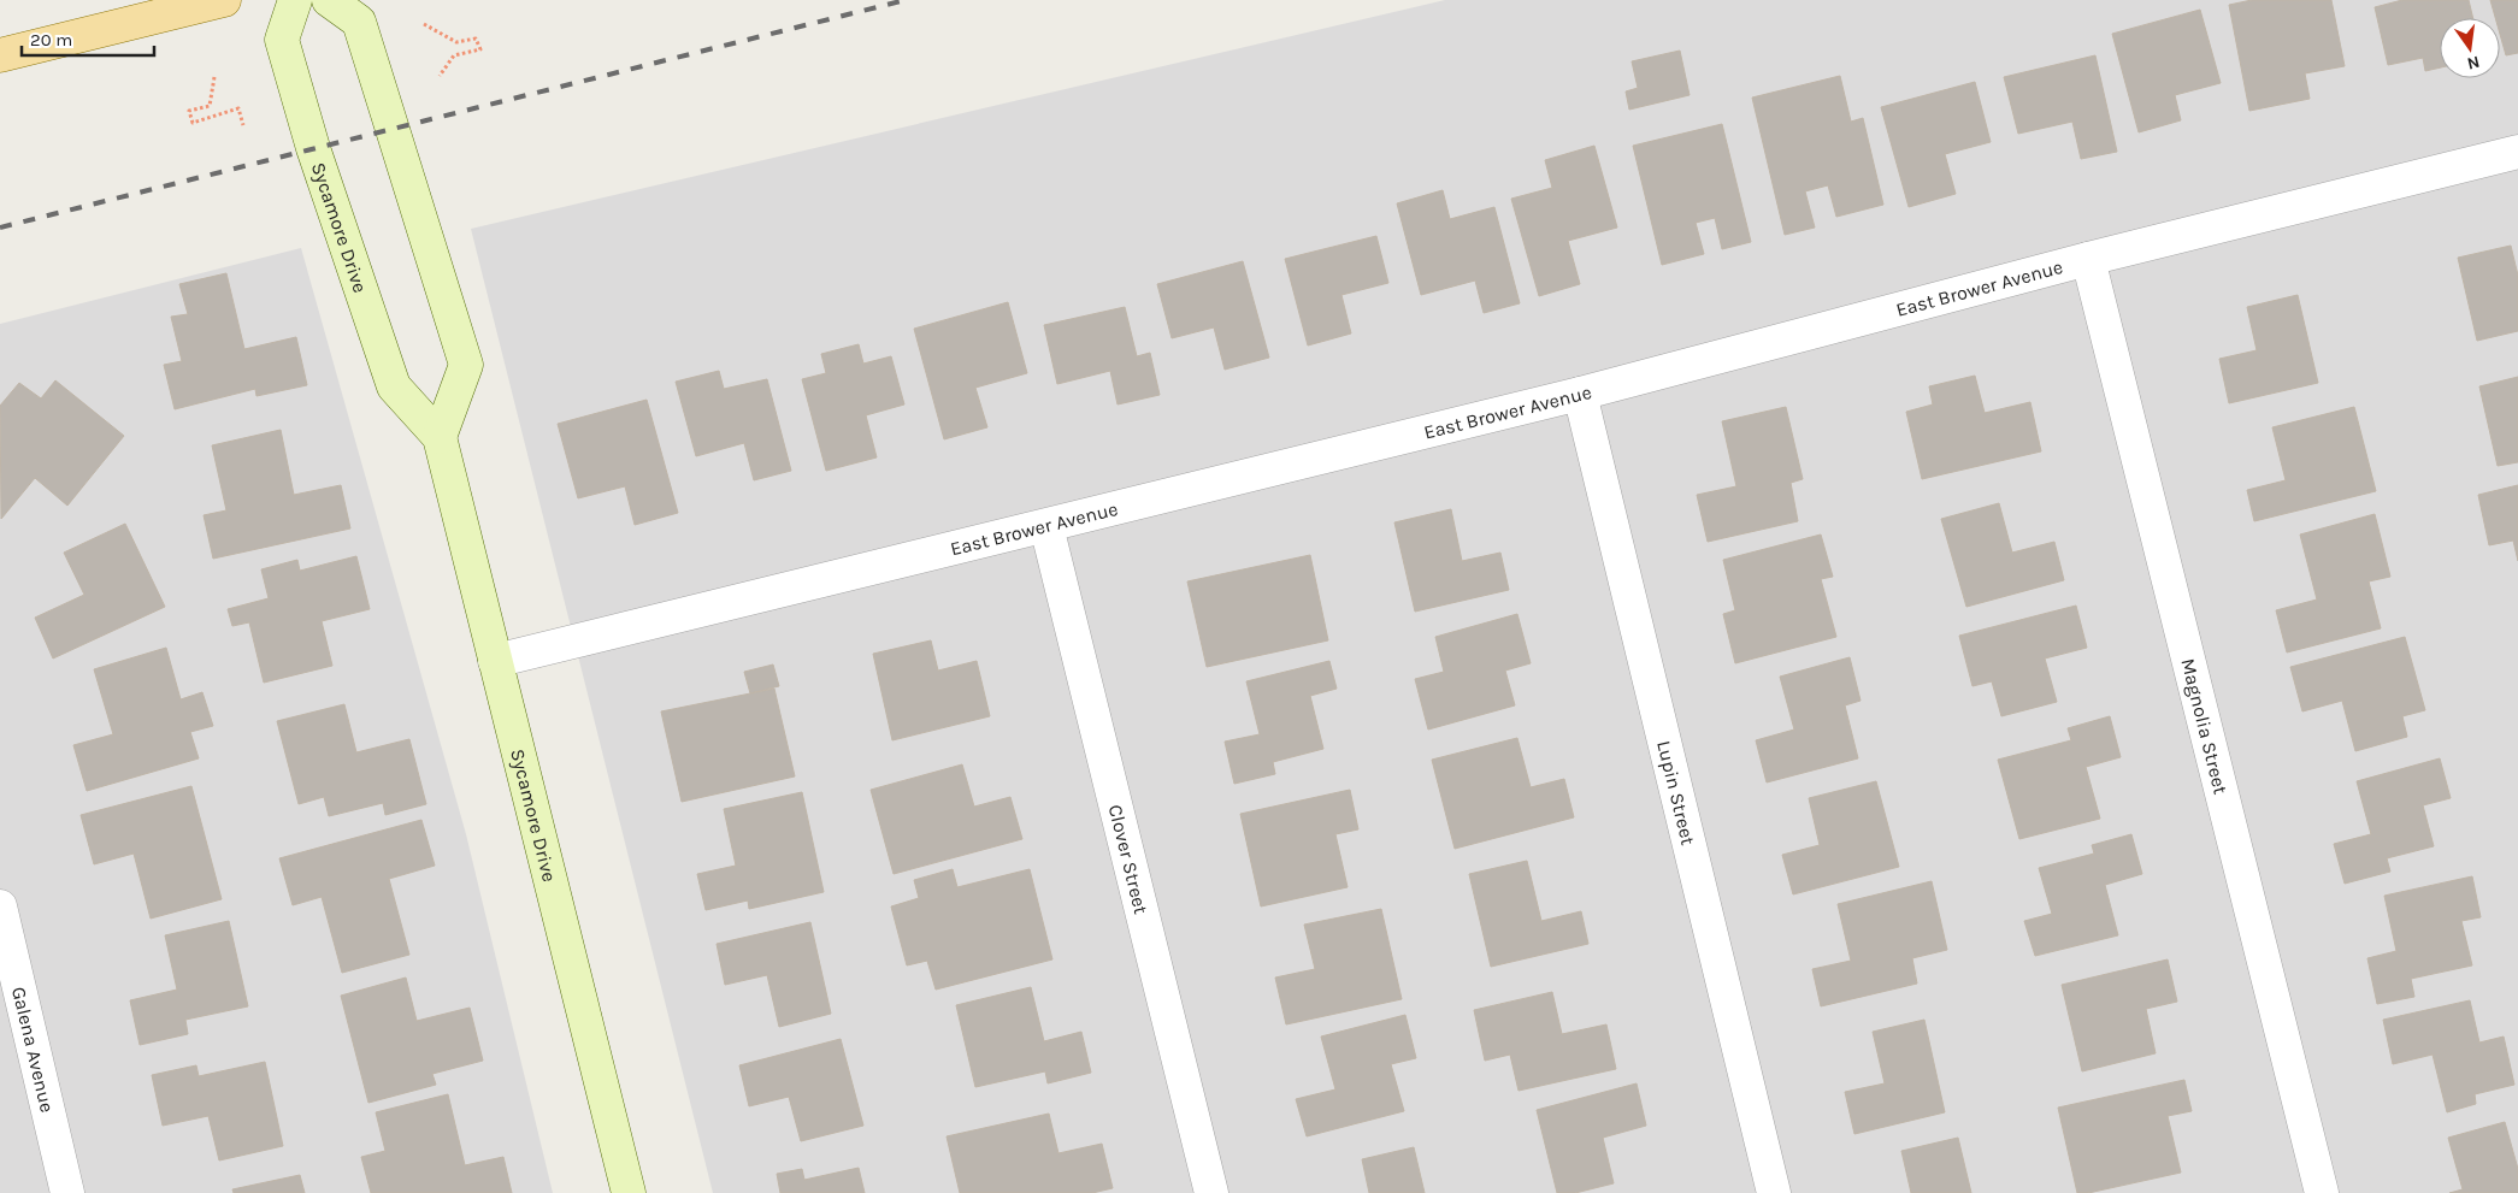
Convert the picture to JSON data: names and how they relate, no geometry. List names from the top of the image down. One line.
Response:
{"streets":{"main road":["Sycamore Drive"],"street":["East Brower Avenue","Magnolia Street","Lupin Street","Clover Street","Galena Avenue"]},"crossings":[["Sycamore Drive","East Brower Avenue"],["East Brower Avenue","Magnolia Street"],["East Brower Avenue","Lupin Street"],["East Brower Avenue","Clover Street"]],"scale_bar":"20 m","north":"bottom"}
